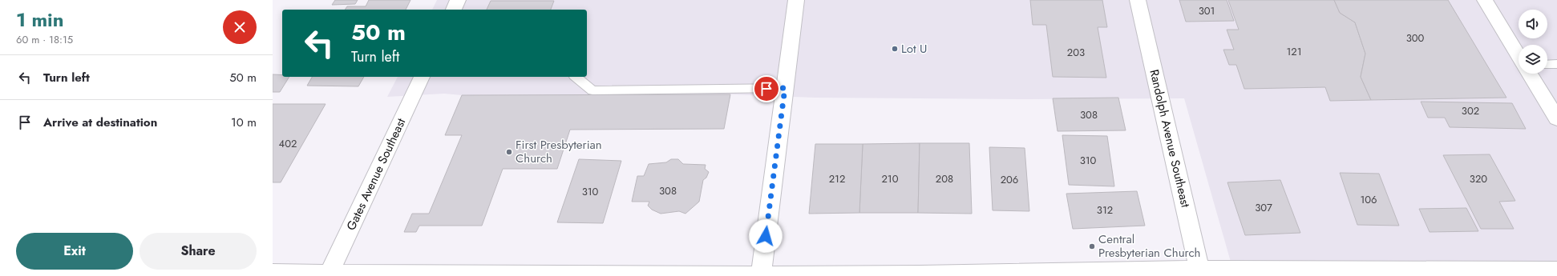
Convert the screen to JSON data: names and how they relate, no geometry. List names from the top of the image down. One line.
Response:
{"streets":{"street":["Randolph Avenue Southeast","Gates Avenue Southeast"]},"places":["Lot U","First Presbyterian Church","Central Presbyterian Church"],"house_numbers":["301","300","121","203","302","308","402","310","212","210","208","320","206","308","310","106","307","312"],"page":{"heading":["1 min","60 m · 18:15"],"turn":["50 m","Turn left"],"list":[{"name":"Turn left","value":"50 m"},{"name":"Arrive at destination","value":"10 m"}],"buttons":["Exit","Share"]}}
